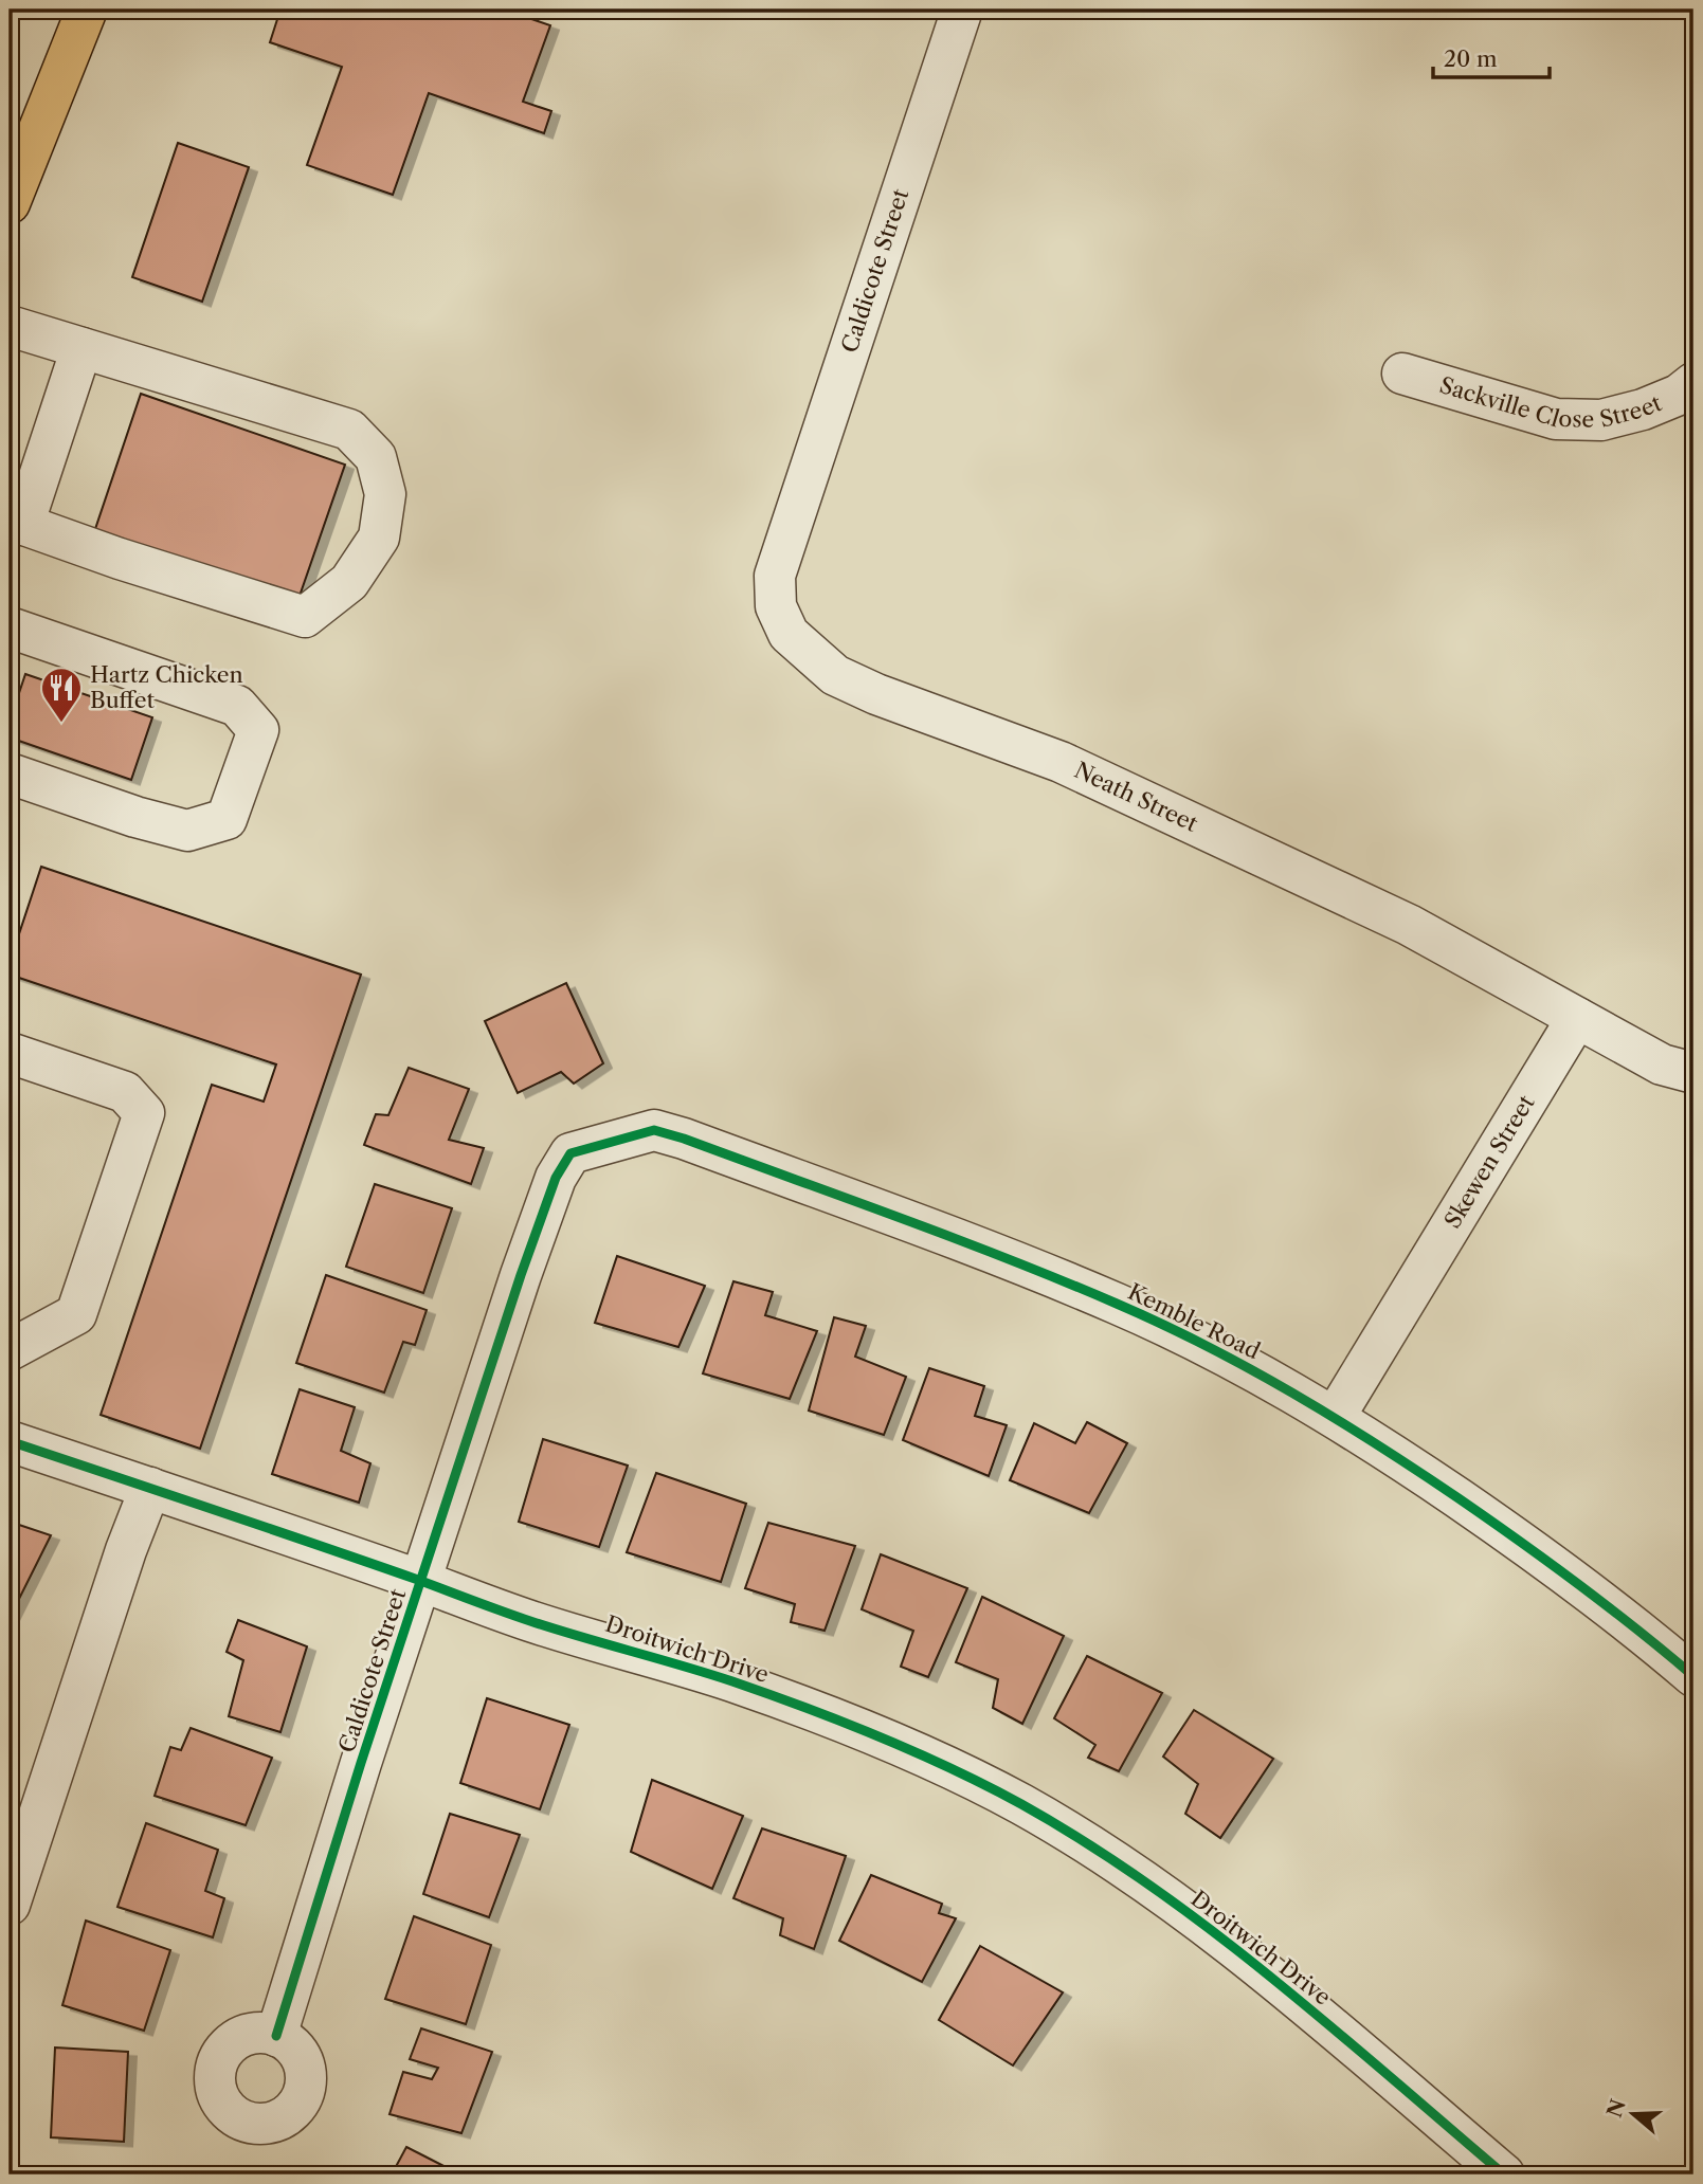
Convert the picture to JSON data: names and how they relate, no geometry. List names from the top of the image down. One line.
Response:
{"streets":{"street":["Caldicote Street","Sackville Close Street","Neath Street","Skewen Street","Kemble Road","Droitwich Drive"]},"crossings":[["Caldicote Street","Neath Street"],["Caldicote Street","Kemble Road"],["Caldicote Street","Droitwich Drive"],["Neath Street","Skewen Street"],["Skewen Street","Kemble Road"]],"places":{"restaurant":["Hartz Chicken Buffet"]},"scale_bar":"20 m","north":"left"}
